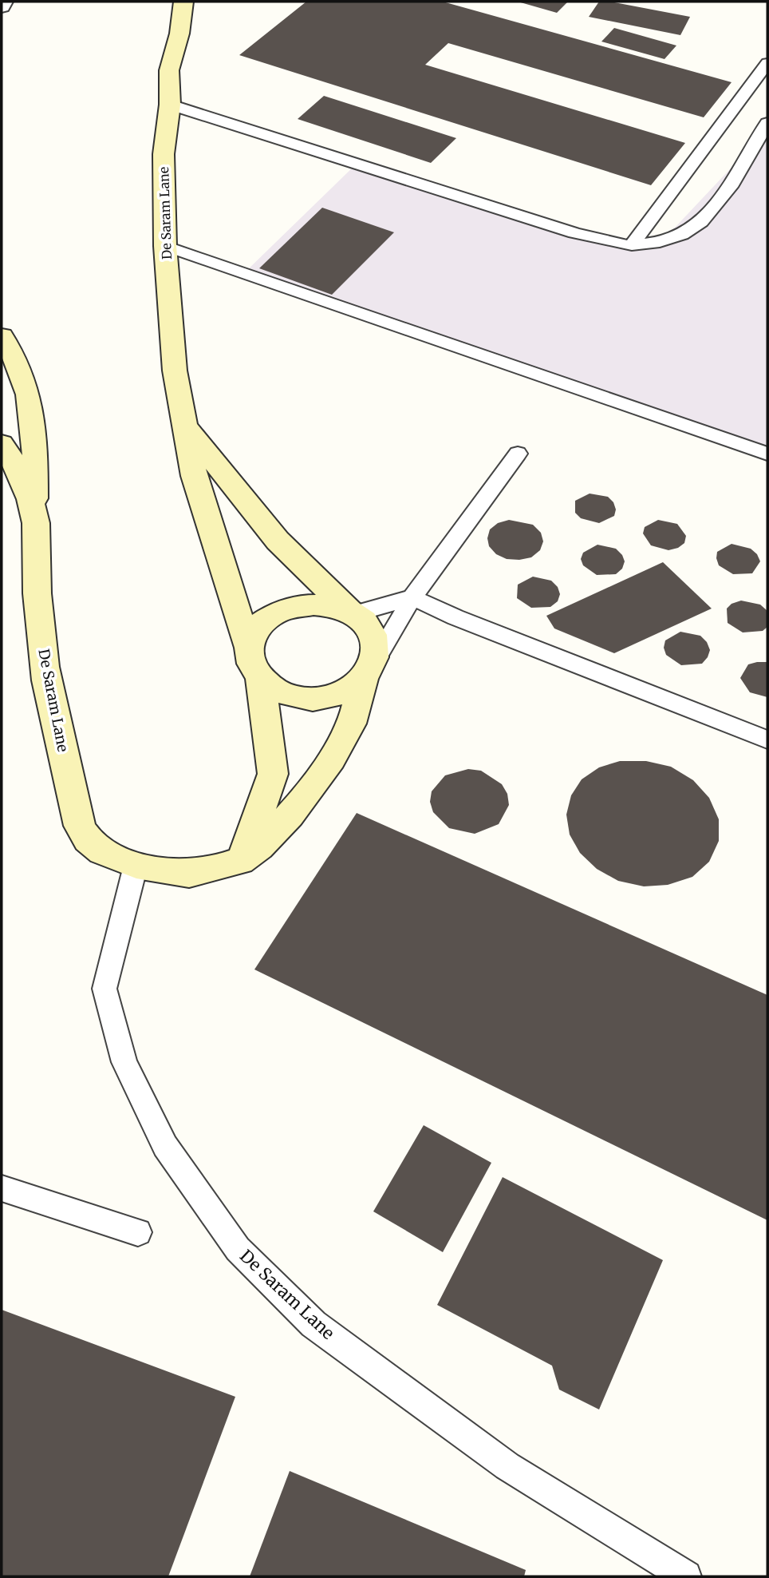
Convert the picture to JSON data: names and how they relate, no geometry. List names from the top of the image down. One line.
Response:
{"streets":{"street":["De Saram Lane"]}}
